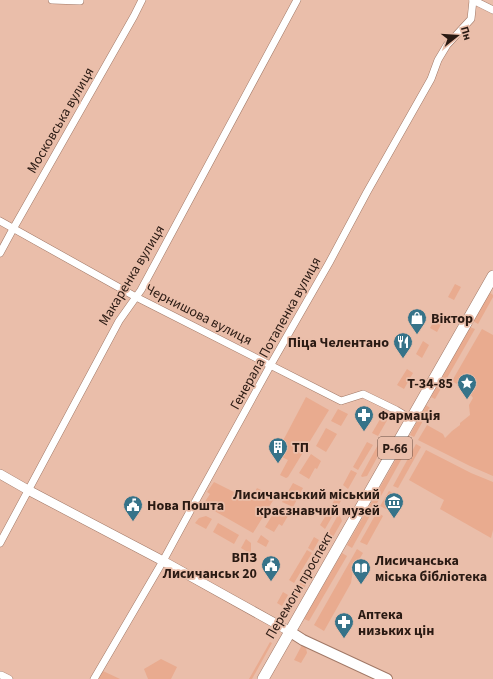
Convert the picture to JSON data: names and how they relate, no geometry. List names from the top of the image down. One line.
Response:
{"streets":{"main road":["Р-66","Перемоги проспект"],"street":["Московська вулиця","Макаренка вулиця","Чернишова вулиця","Генерала Потапенка вулиця"]},"crossings":[["Московська вулиця","Чернишова вулиця"],["Макаренка вулиця","Чернишова вулиця"],["Чернишова вулиця","Генерала Потапенка вулиця"],["Чернишова вулиця","Перемоги проспект"]],"places":{"shop":["Віктор"],"restaurant":["Піца Челентано"],"place":["Т-34-85"],"pharmacy":["Фармація","Аптека низьких цін"],"building":["ТП"],"museum":["Лисичанський міський краєзнавчий музей"],"public building":["Нова Пошта","ВПЗ Лисичанськ 20"],"library":["Лисичанська мiська бiблiотека"]},"north":"right"}
